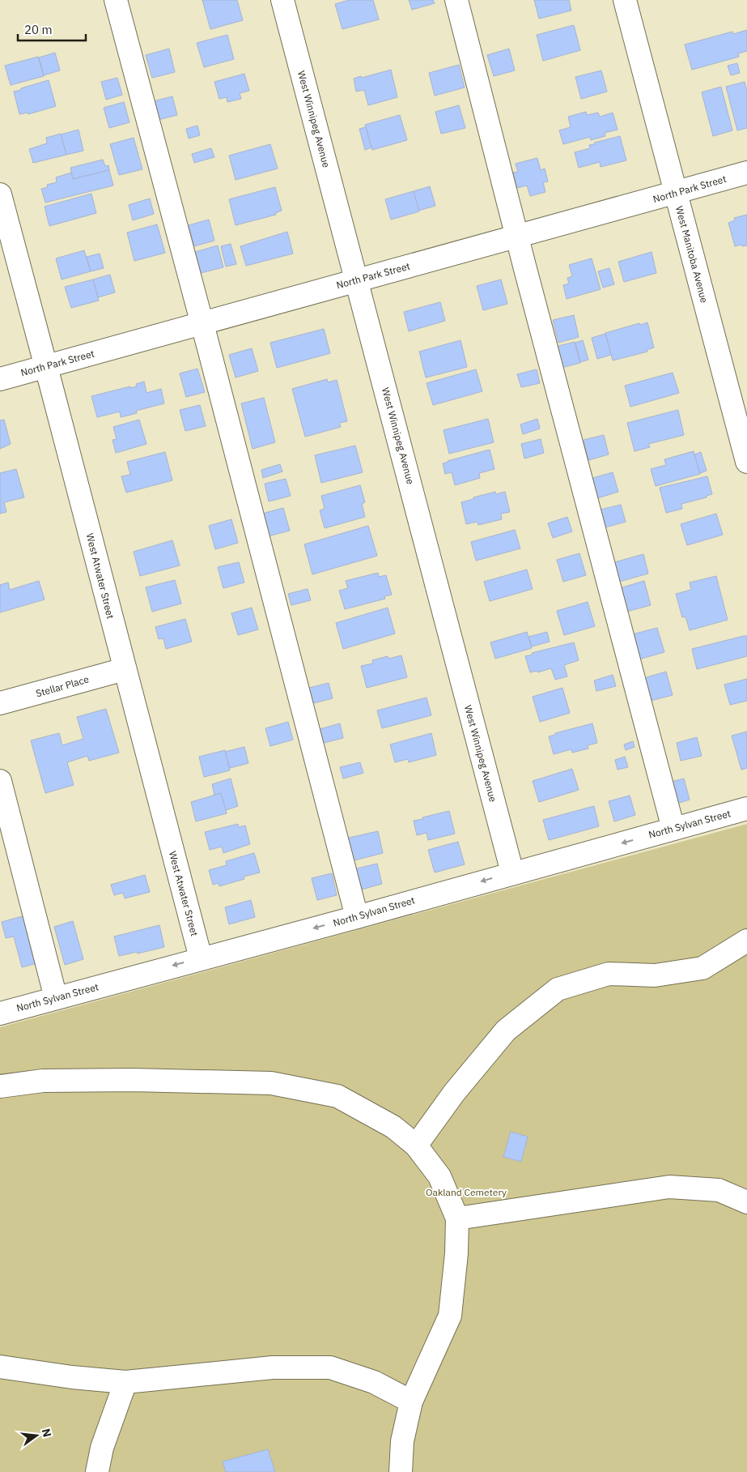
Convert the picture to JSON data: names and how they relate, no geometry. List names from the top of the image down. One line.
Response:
{"streets":{"street":["West Winnipeg Avenue","North Park Street","West Manitoba Avenue","West Atwater Street","Stellar Place","North Sylvan Street"]},"crossings":[["West Winnipeg Avenue","North Park Street"],["West Winnipeg Avenue","North Sylvan Street"],["North Park Street","West Manitoba Avenue"],["North Park Street","West Atwater Street"],["West Atwater Street","Stellar Place"],["West Atwater Street","North Sylvan Street"]],"parks":["Oakland Cemetery"],"scale_bar":"20 m","north":"right"}
